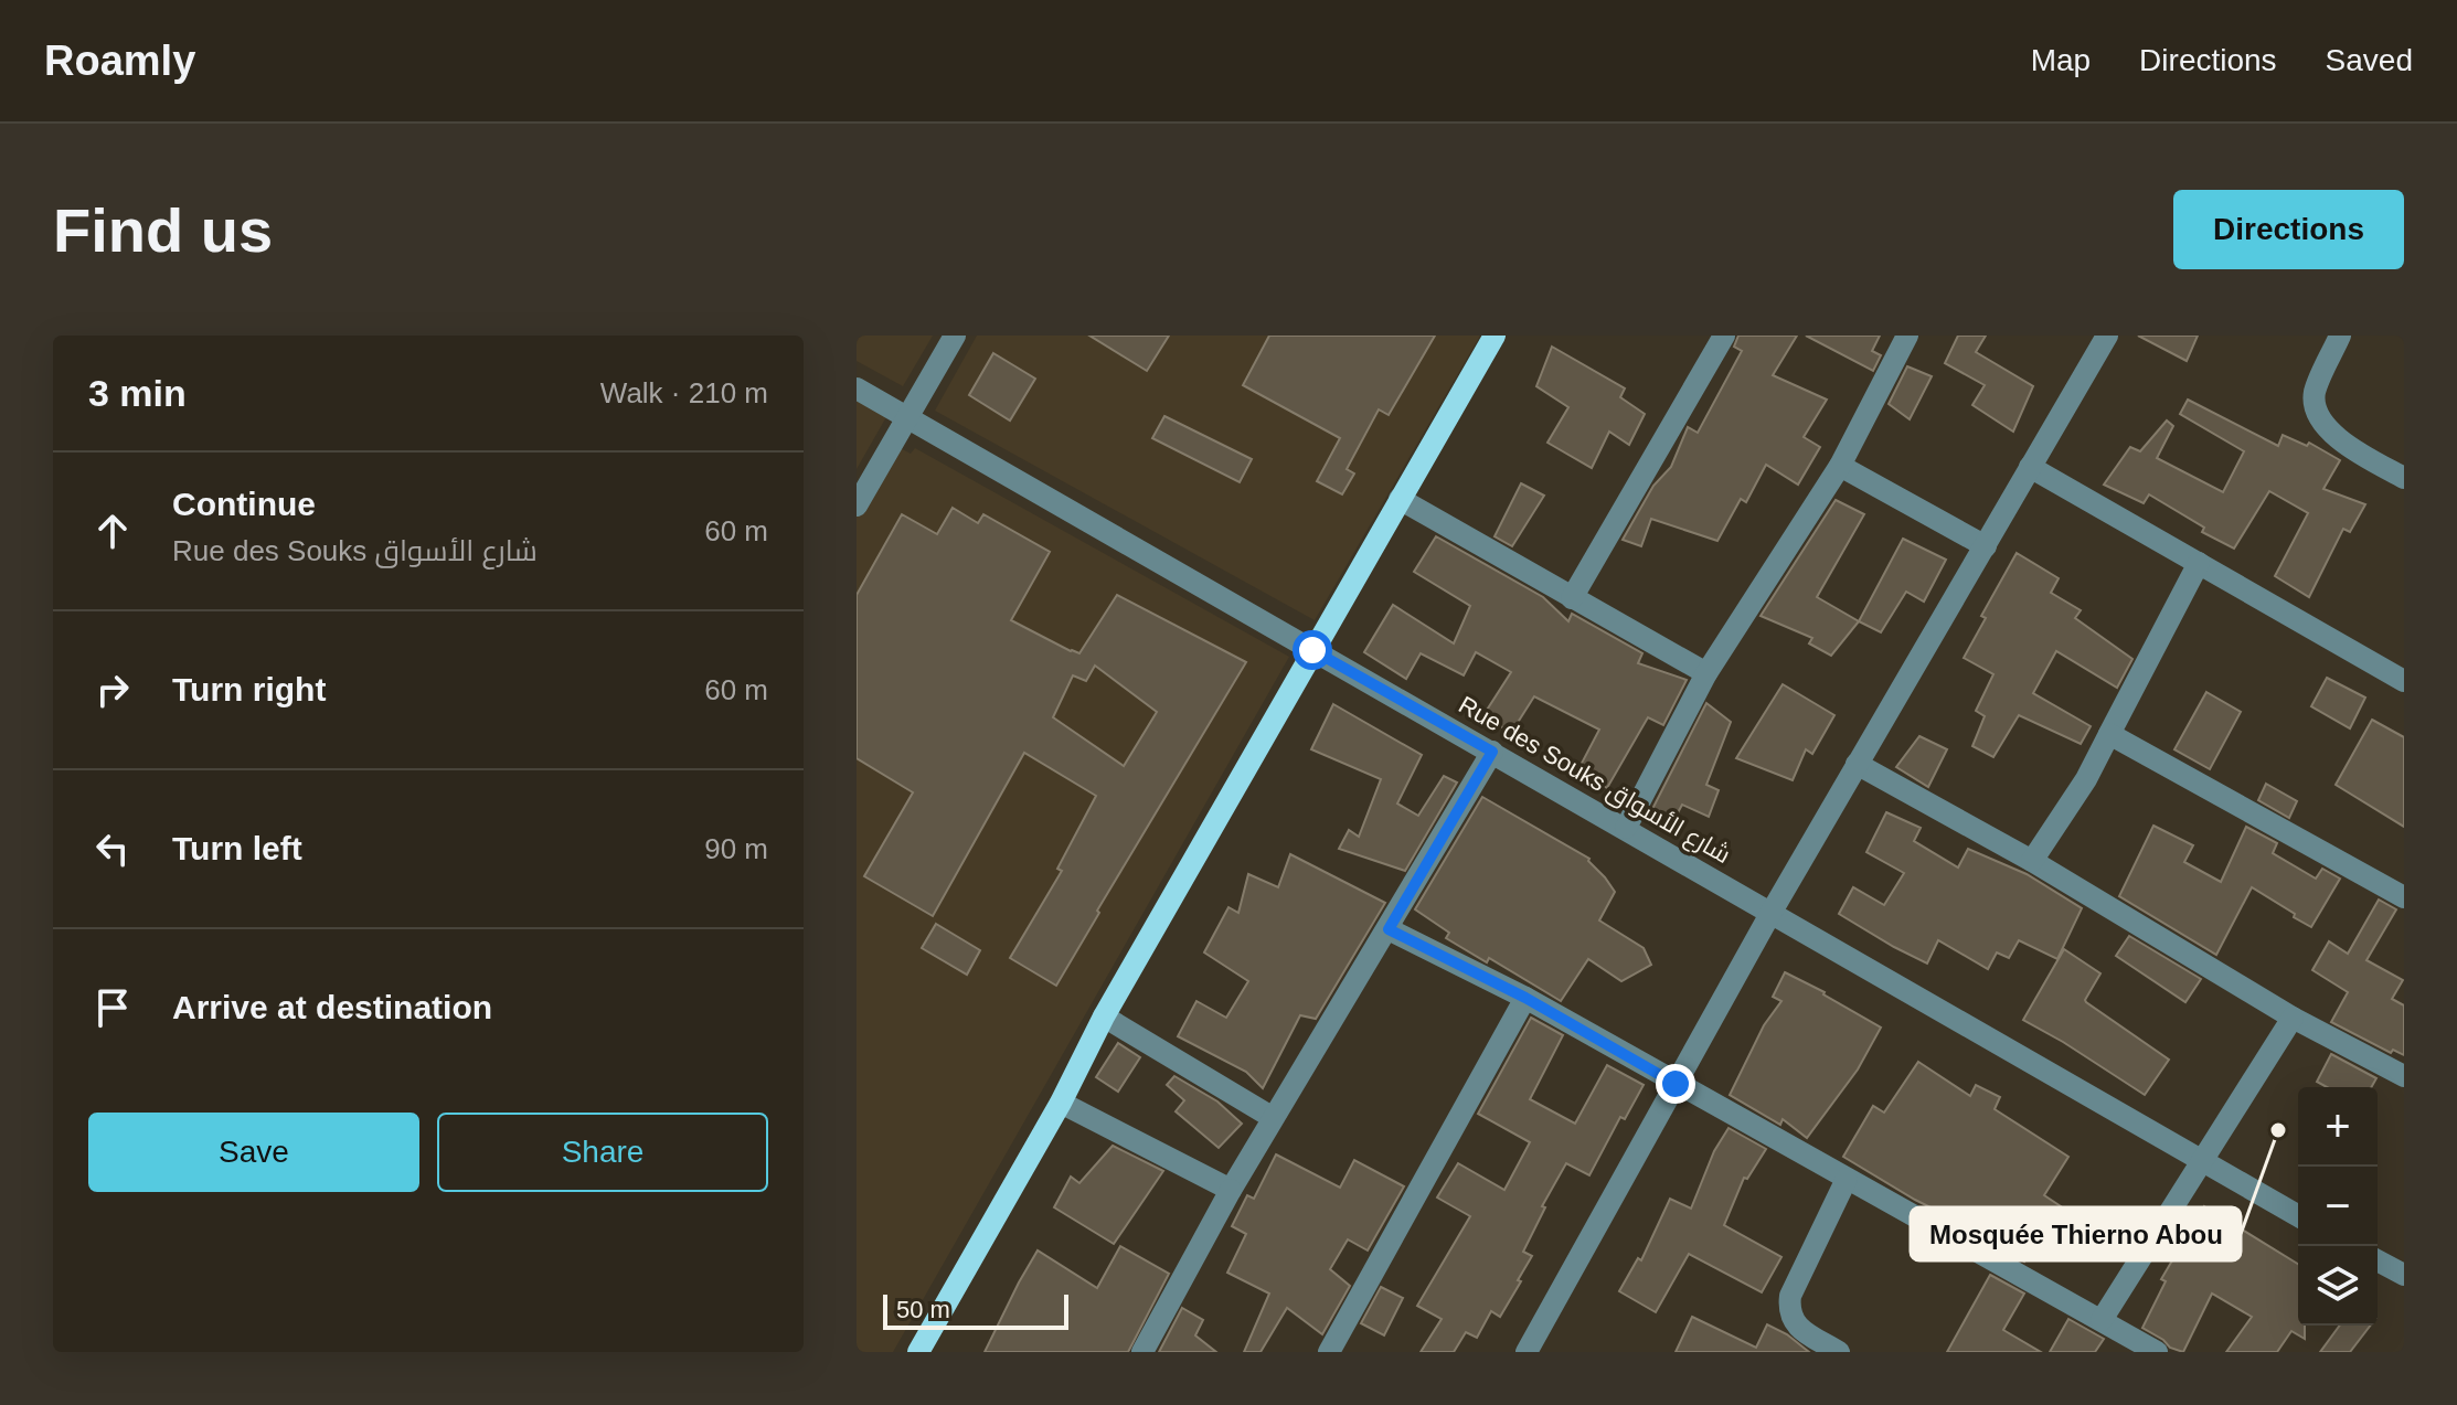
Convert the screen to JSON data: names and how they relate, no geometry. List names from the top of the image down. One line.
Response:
{"streets":{"street":["Rue des Souks شارع الأسواق"]},"places":["Mosquée Thierno Abou"],"scale_bar":"50 m","page":{"header":"Roamly","nav":["Map","Directions","Saved"],"buttons":["Directions",["Save","Share"]],"title":"Find us","heading":["3 min","Walk · 210 m"],"list":[["Continue","Rue des Souks شارع الأسواق","60 m"],["Turn right","60 m"],["Turn left","90 m"],"Arrive at destination"],"map_buttons":["+","−"],"scale":"50 m"}}
